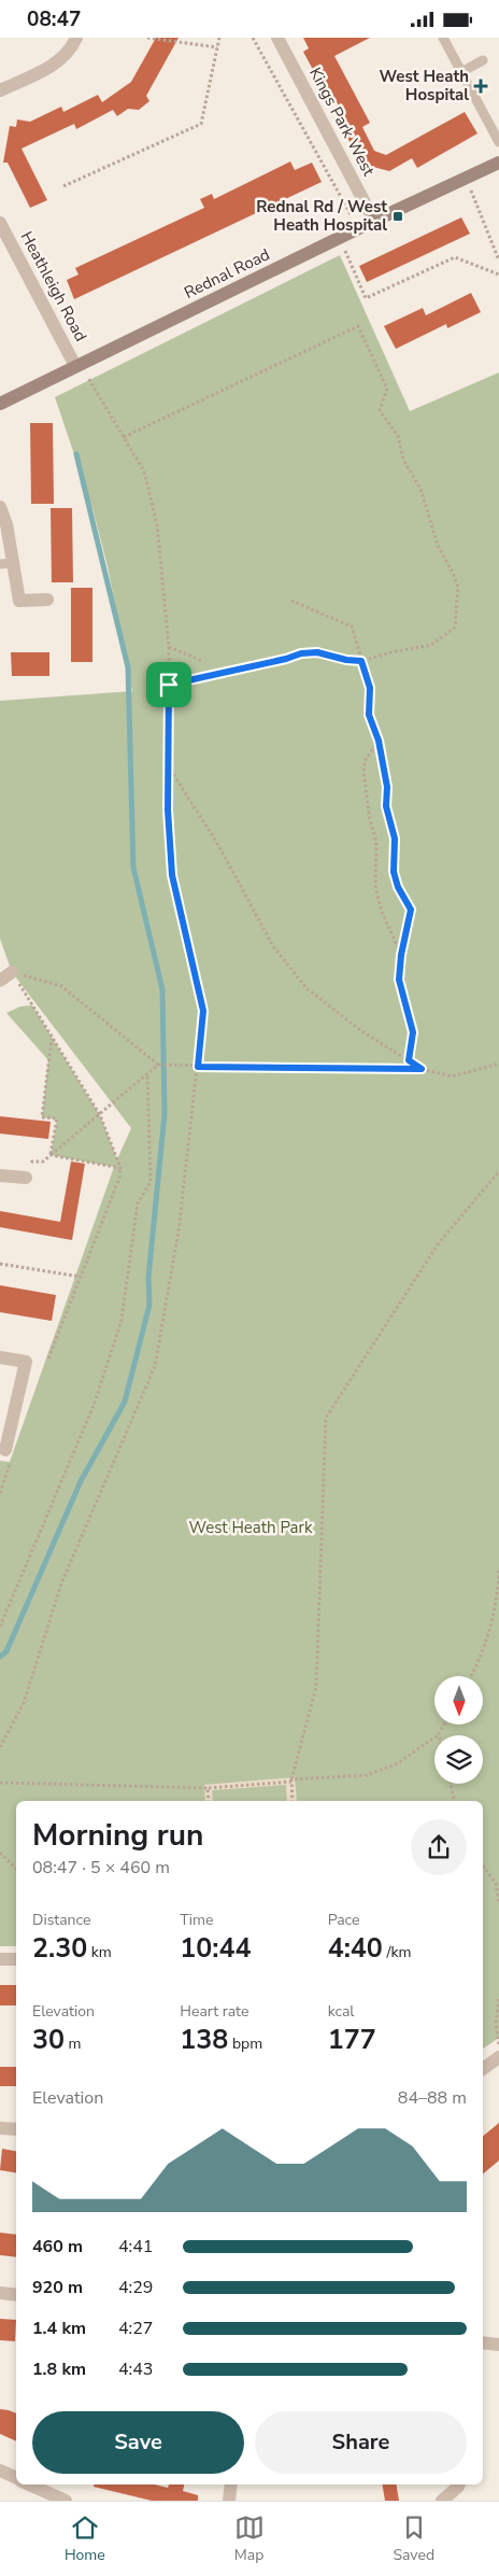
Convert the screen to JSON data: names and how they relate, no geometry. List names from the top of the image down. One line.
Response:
{"streets":{"street":["Kings Park West","Rednal Road","Heathleigh Road"]},"crossings":[["Kings Park West","Rednal Road"],["Rednal Road","Heathleigh Road"]],"parks":["West Heath Park"],"places":{"health":["West Heath Hospital"],"transit":["Rednal Rd / West Heath Hospital"]},"north":"bottom","page":{"status":"08:47","heading":["Morning run","08:47 · 5 × 460 m"],"stats":[["Distance","2.30 km"],["Time","10:44"],["Pace","4:40 /km"],["Elevation","30 m"],["Heart rate","138 bpm"],["kcal","177"]],"chart":["Elevation","84–88 m"],"list":[{"name":"460 m","note":"4:41"},{"name":"920 m","note":"4:29"},{"name":"1.4 km","note":"4:27"},{"name":"1.8 km","note":"4:43"}],"buttons":["Save","Share"],"tabs":["Home","Map","Saved"]}}
